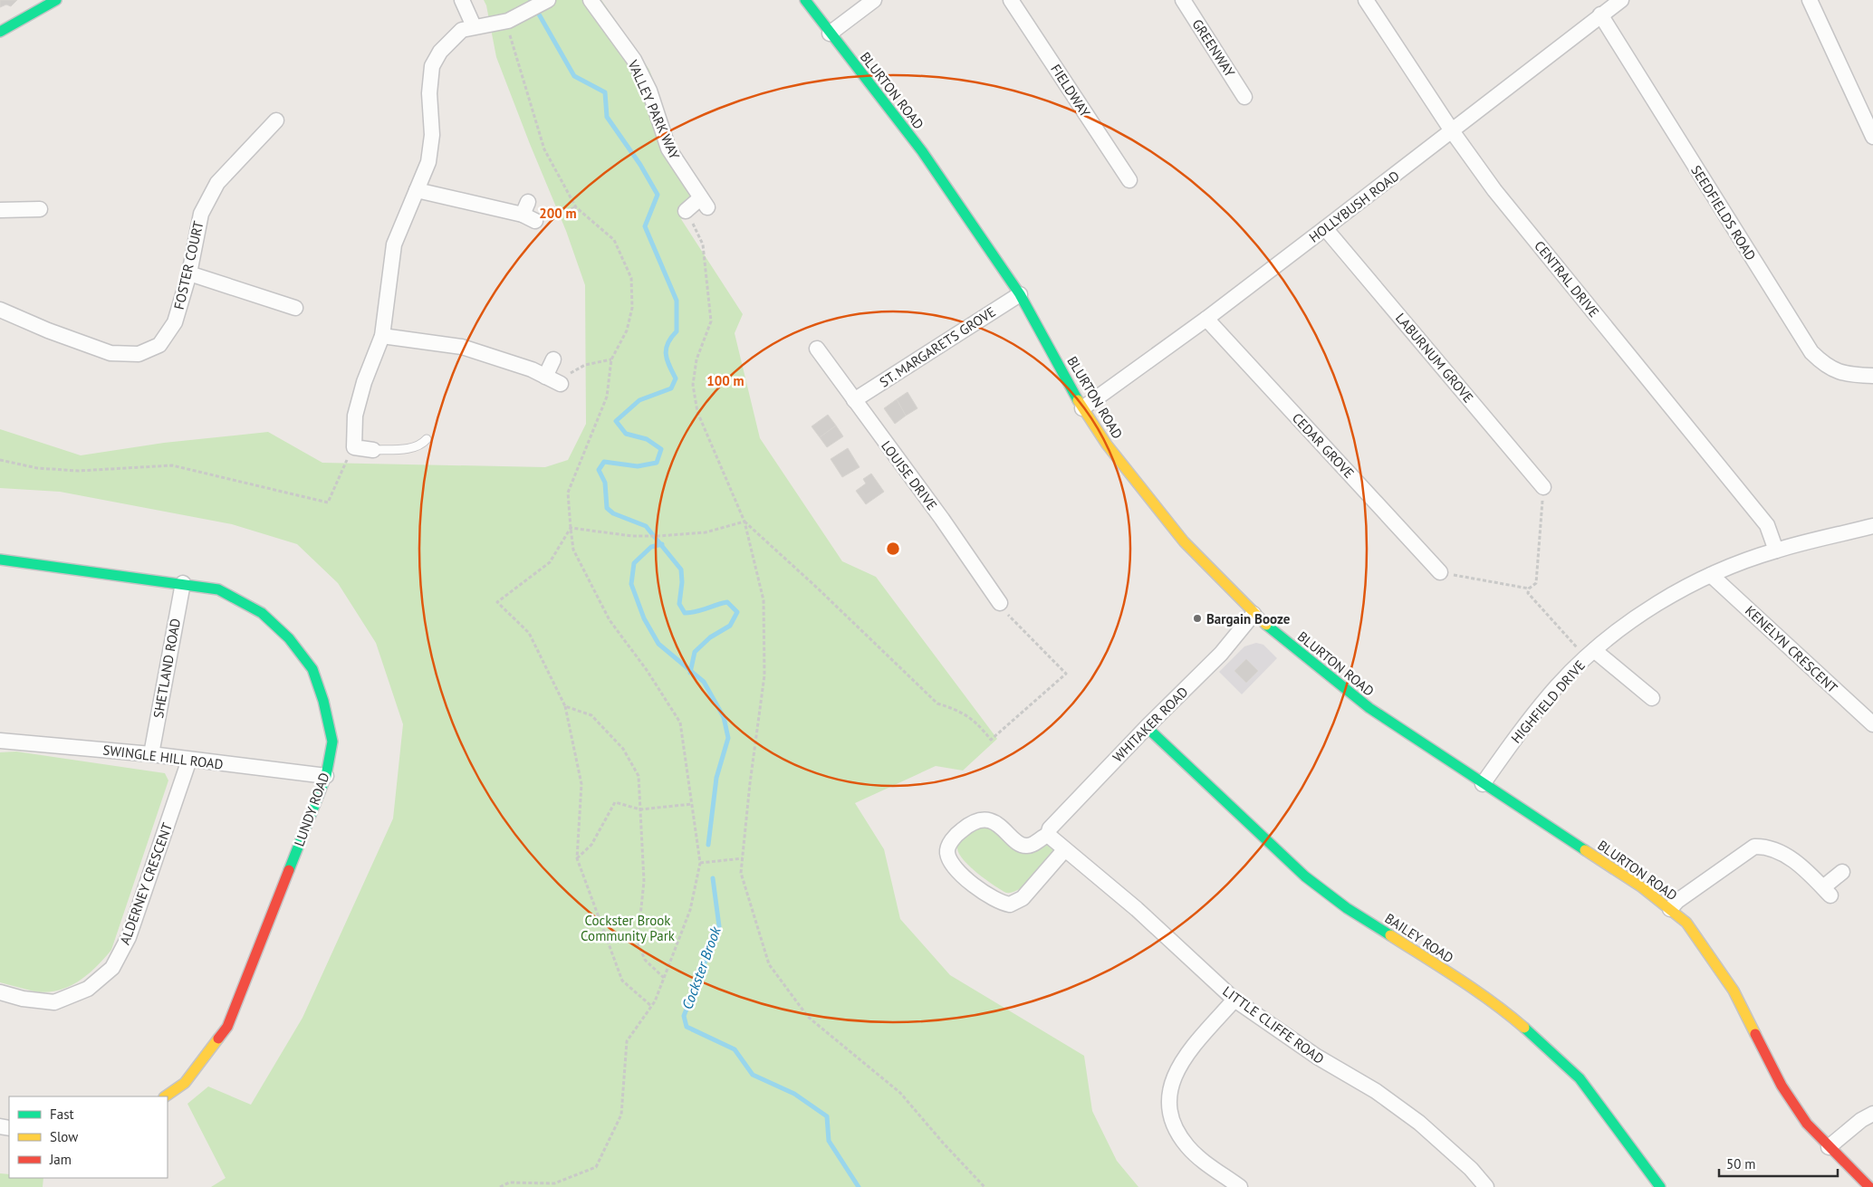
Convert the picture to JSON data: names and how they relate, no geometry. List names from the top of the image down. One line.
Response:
{"streets":{"street":["GREENWAY","BLURTON ROAD","FIELDWAY","VALLEY PARK WAY","HOLLYBUSH ROAD","SEEDFIELDS ROAD","FOSTER COURT","CENTRAL DRIVE","ST. MARGARETS GROVE","LABURNUM GROVE","CEDAR GROVE","LOUISE DRIVE","KENELYN CRESCENT","SHETLAND ROAD","HIGHFIELD DRIVE","WHITAKER ROAD","SWINGLE HILL ROAD","LUNDY ROAD","ALDERNEY CRESCENT","BAILEY ROAD","LITTLE CLIFFE ROAD"]},"crossings":[["BLURTON ROAD","HOLLYBUSH ROAD"],["BLURTON ROAD","ST. MARGARETS GROVE"],["BLURTON ROAD","HIGHFIELD DRIVE"],["BLURTON ROAD","WHITAKER ROAD"],["HOLLYBUSH ROAD","SEEDFIELDS ROAD"],["HOLLYBUSH ROAD","CENTRAL DRIVE"],["HOLLYBUSH ROAD","LABURNUM GROVE"],["HOLLYBUSH ROAD","CEDAR GROVE"],["CENTRAL DRIVE","HIGHFIELD DRIVE"],["ST. MARGARETS GROVE","LOUISE DRIVE"],["KENELYN CRESCENT","HIGHFIELD DRIVE"],["SHETLAND ROAD","SWINGLE HILL ROAD"],["SHETLAND ROAD","LUNDY ROAD"],["WHITAKER ROAD","BAILEY ROAD"],["WHITAKER ROAD","LITTLE CLIFFE ROAD"],["SWINGLE HILL ROAD","LUNDY ROAD"],["SWINGLE HILL ROAD","ALDERNEY CRESCENT"]],"water":["Cockster Brook"],"parks":["Cockster Brook Community Park"],"places":["Bargain Booze"],"legend":["Fast","Slow","Jam"],"scale_bar":"50 m","rings":["200 m","100 m"]}
